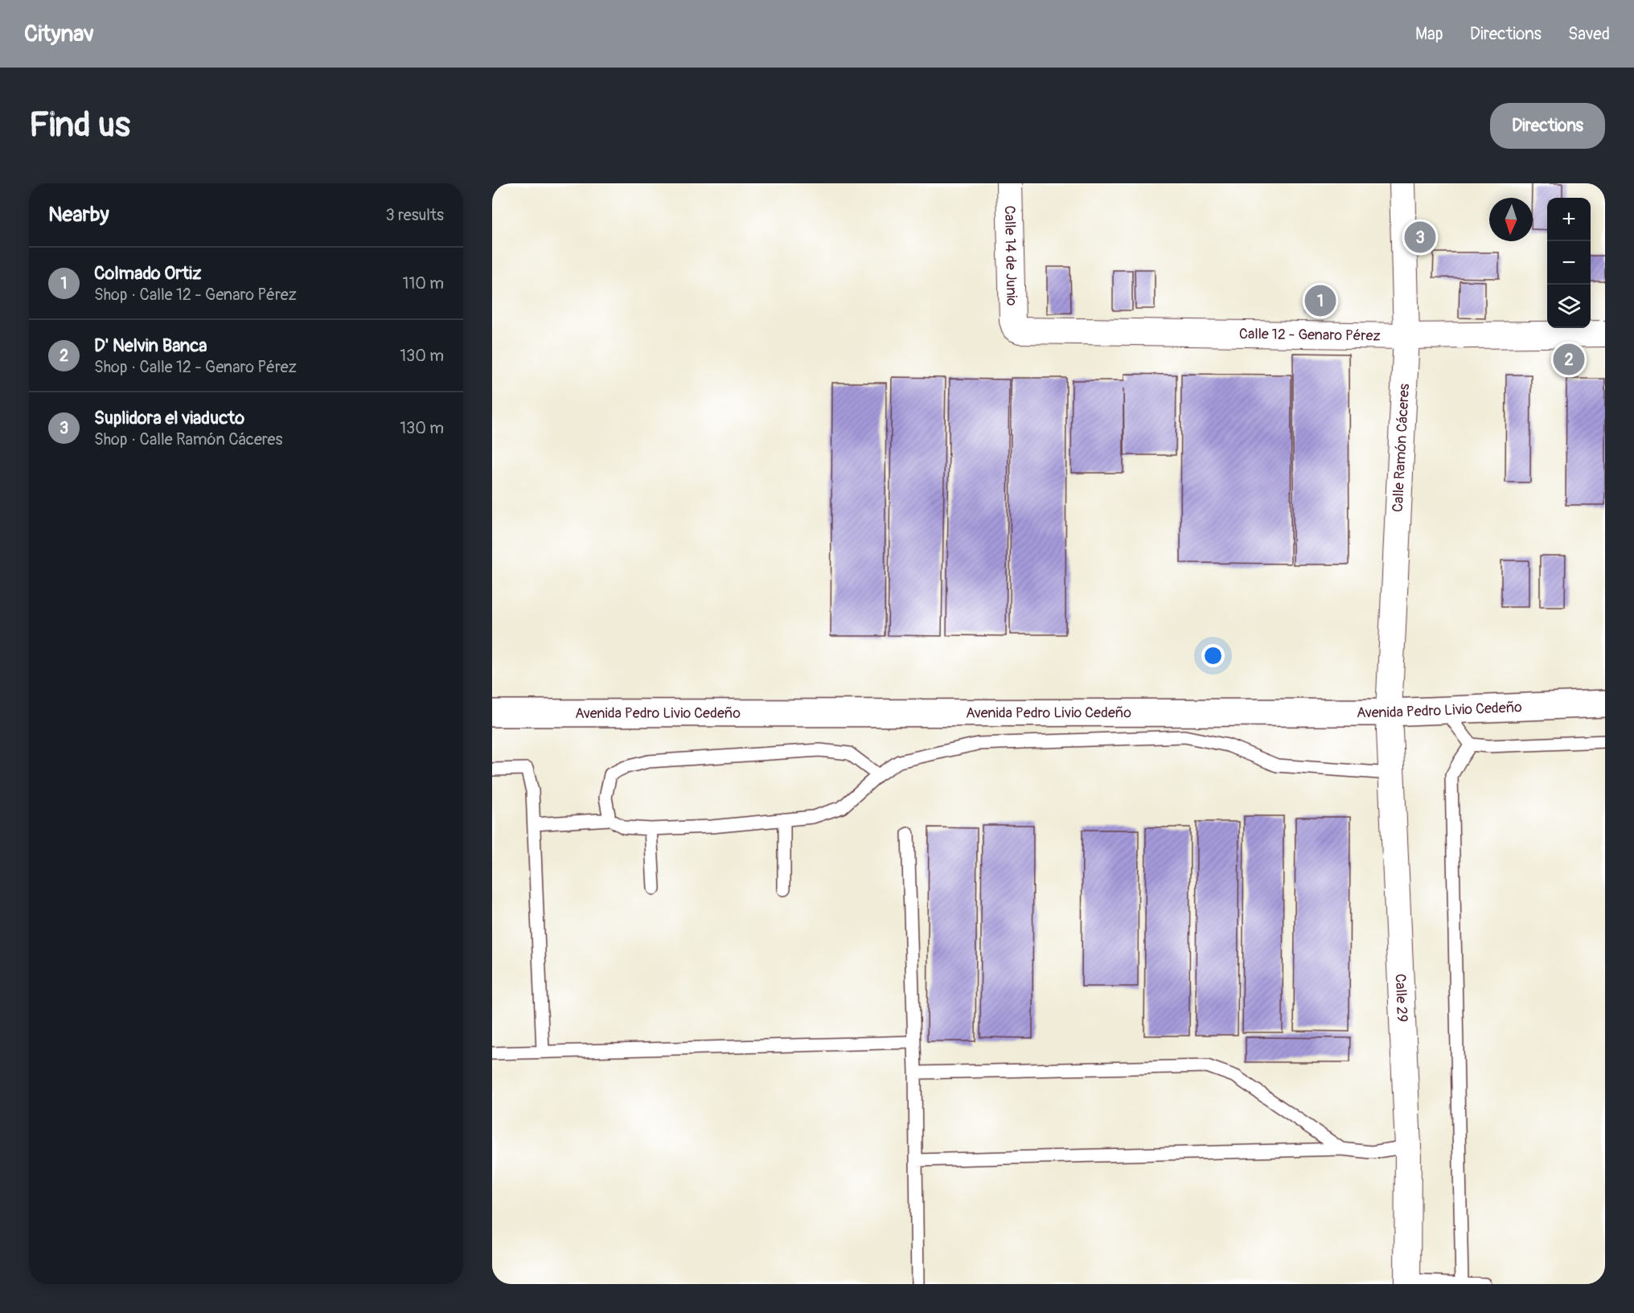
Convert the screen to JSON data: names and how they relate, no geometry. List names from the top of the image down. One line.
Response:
{"streets":{"main road":["Avenida Pedro Livio Cedeño"],"street":["Calle 14 de Junio","Calle 12 - Genaro Pérez","Calle Ramón Cáceres","Calle 29"]},"crossings":[["Calle 14 de Junio","Calle 12 - Genaro Pérez"],["Calle 12 - Genaro Pérez","Calle Ramón Cáceres"],["Calle Ramón Cáceres","Avenida Pedro Livio Cedeño"],["Calle Ramón Cáceres","Calle 29"],["Avenida Pedro Livio Cedeño","Calle 29"]],"north":"bottom","page":{"header":"Citynav","nav":["Map","Directions","Saved"],"buttons":"Directions","title":"Find us","heading":["Nearby","3 results"],"map_buttons":["+","−"],"pins":["3","1","2"],"list":[{"mark":"1","name":"Colmado Ortiz","note":"Shop · Calle 12 - Genaro Pérez","value":"110 m"},{"mark":"2","name":"D' Nelvin Banca","note":"Shop · Calle 12 - Genaro Pérez","value":"130 m"},{"mark":"3","name":"Suplidora el viaducto","note":"Shop · Calle Ramón Cáceres","value":"130 m"}]}}
